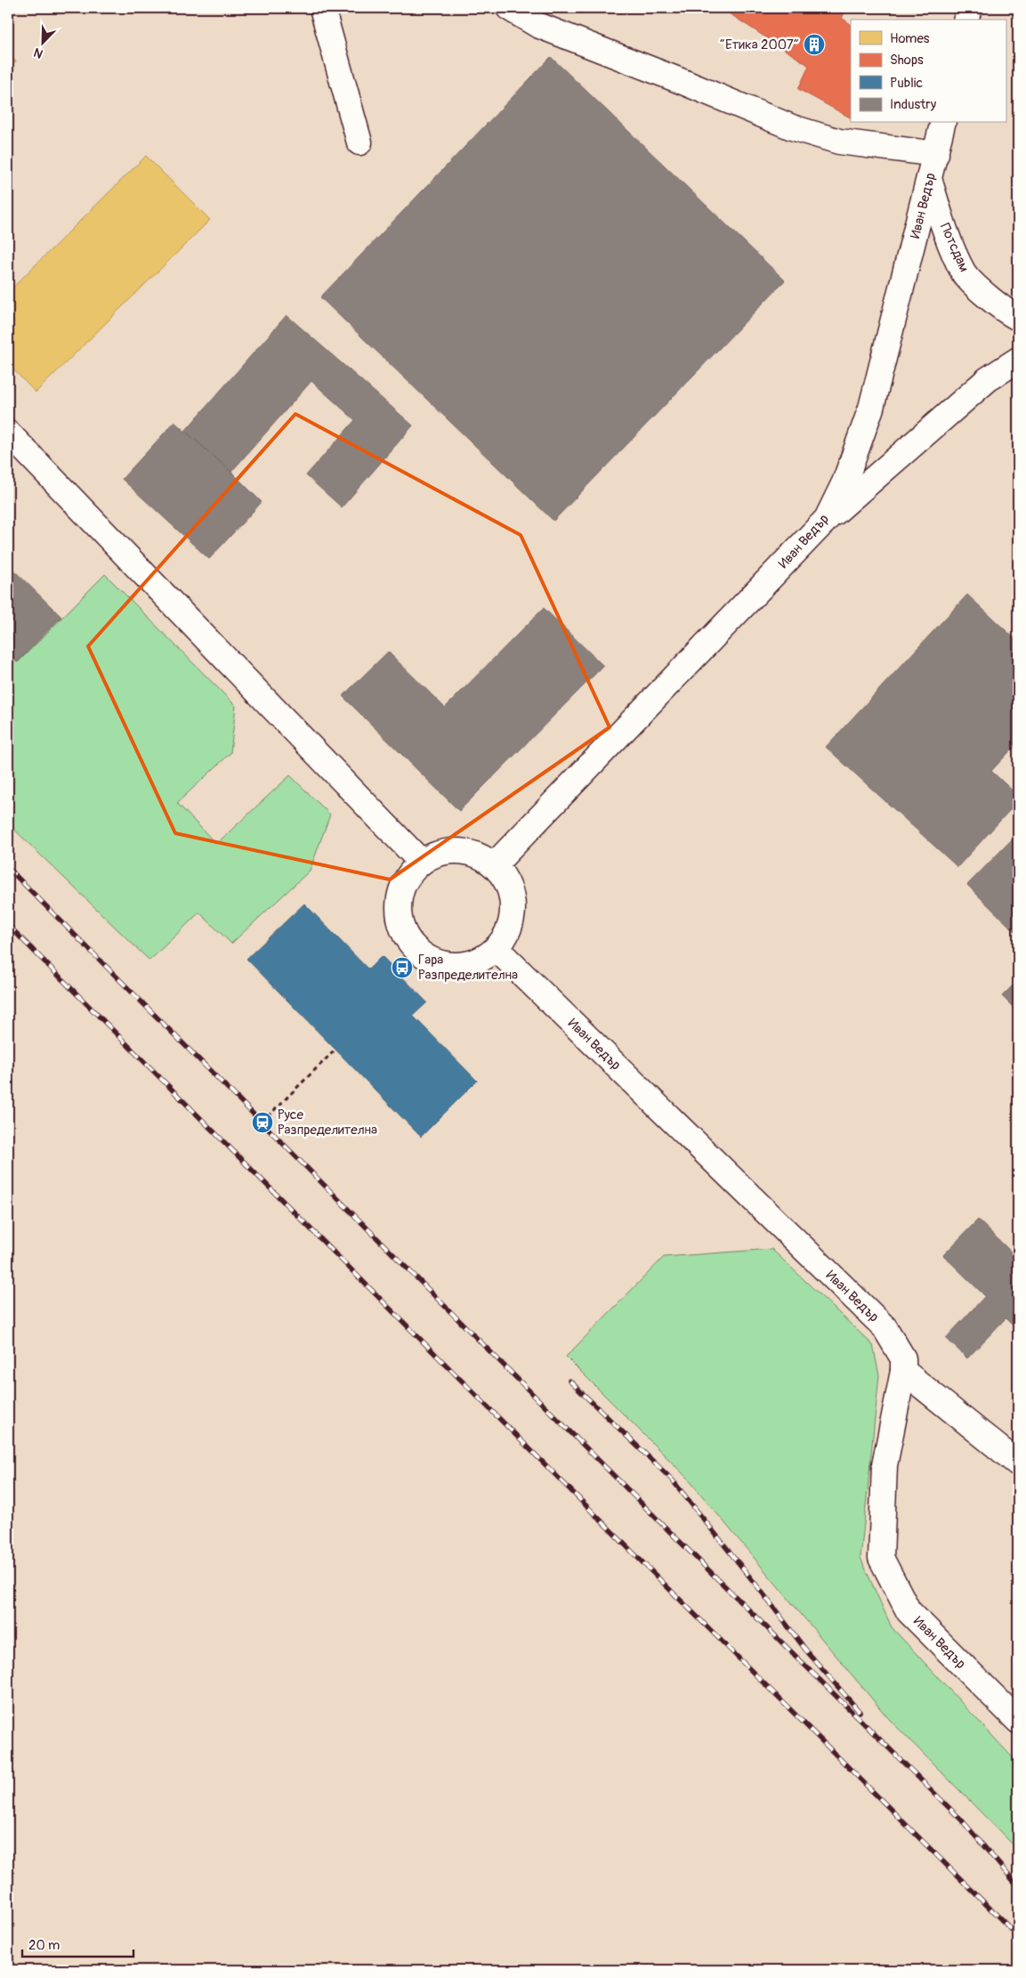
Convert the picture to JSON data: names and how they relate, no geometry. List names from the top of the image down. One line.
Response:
{"streets":{"street":["Иван Ведър","Потсдам"]},"crossings":[["Иван Ведър","Потсдам"]],"places":{"building":["“Етика 2007“"],"bus stop":["Гара Разпределителна"],"station":["Русе Разпределителна"]},"legend":["Homes","Shops","Public","Industry"],"scale_bar":"20 m","north":"bottom left"}
